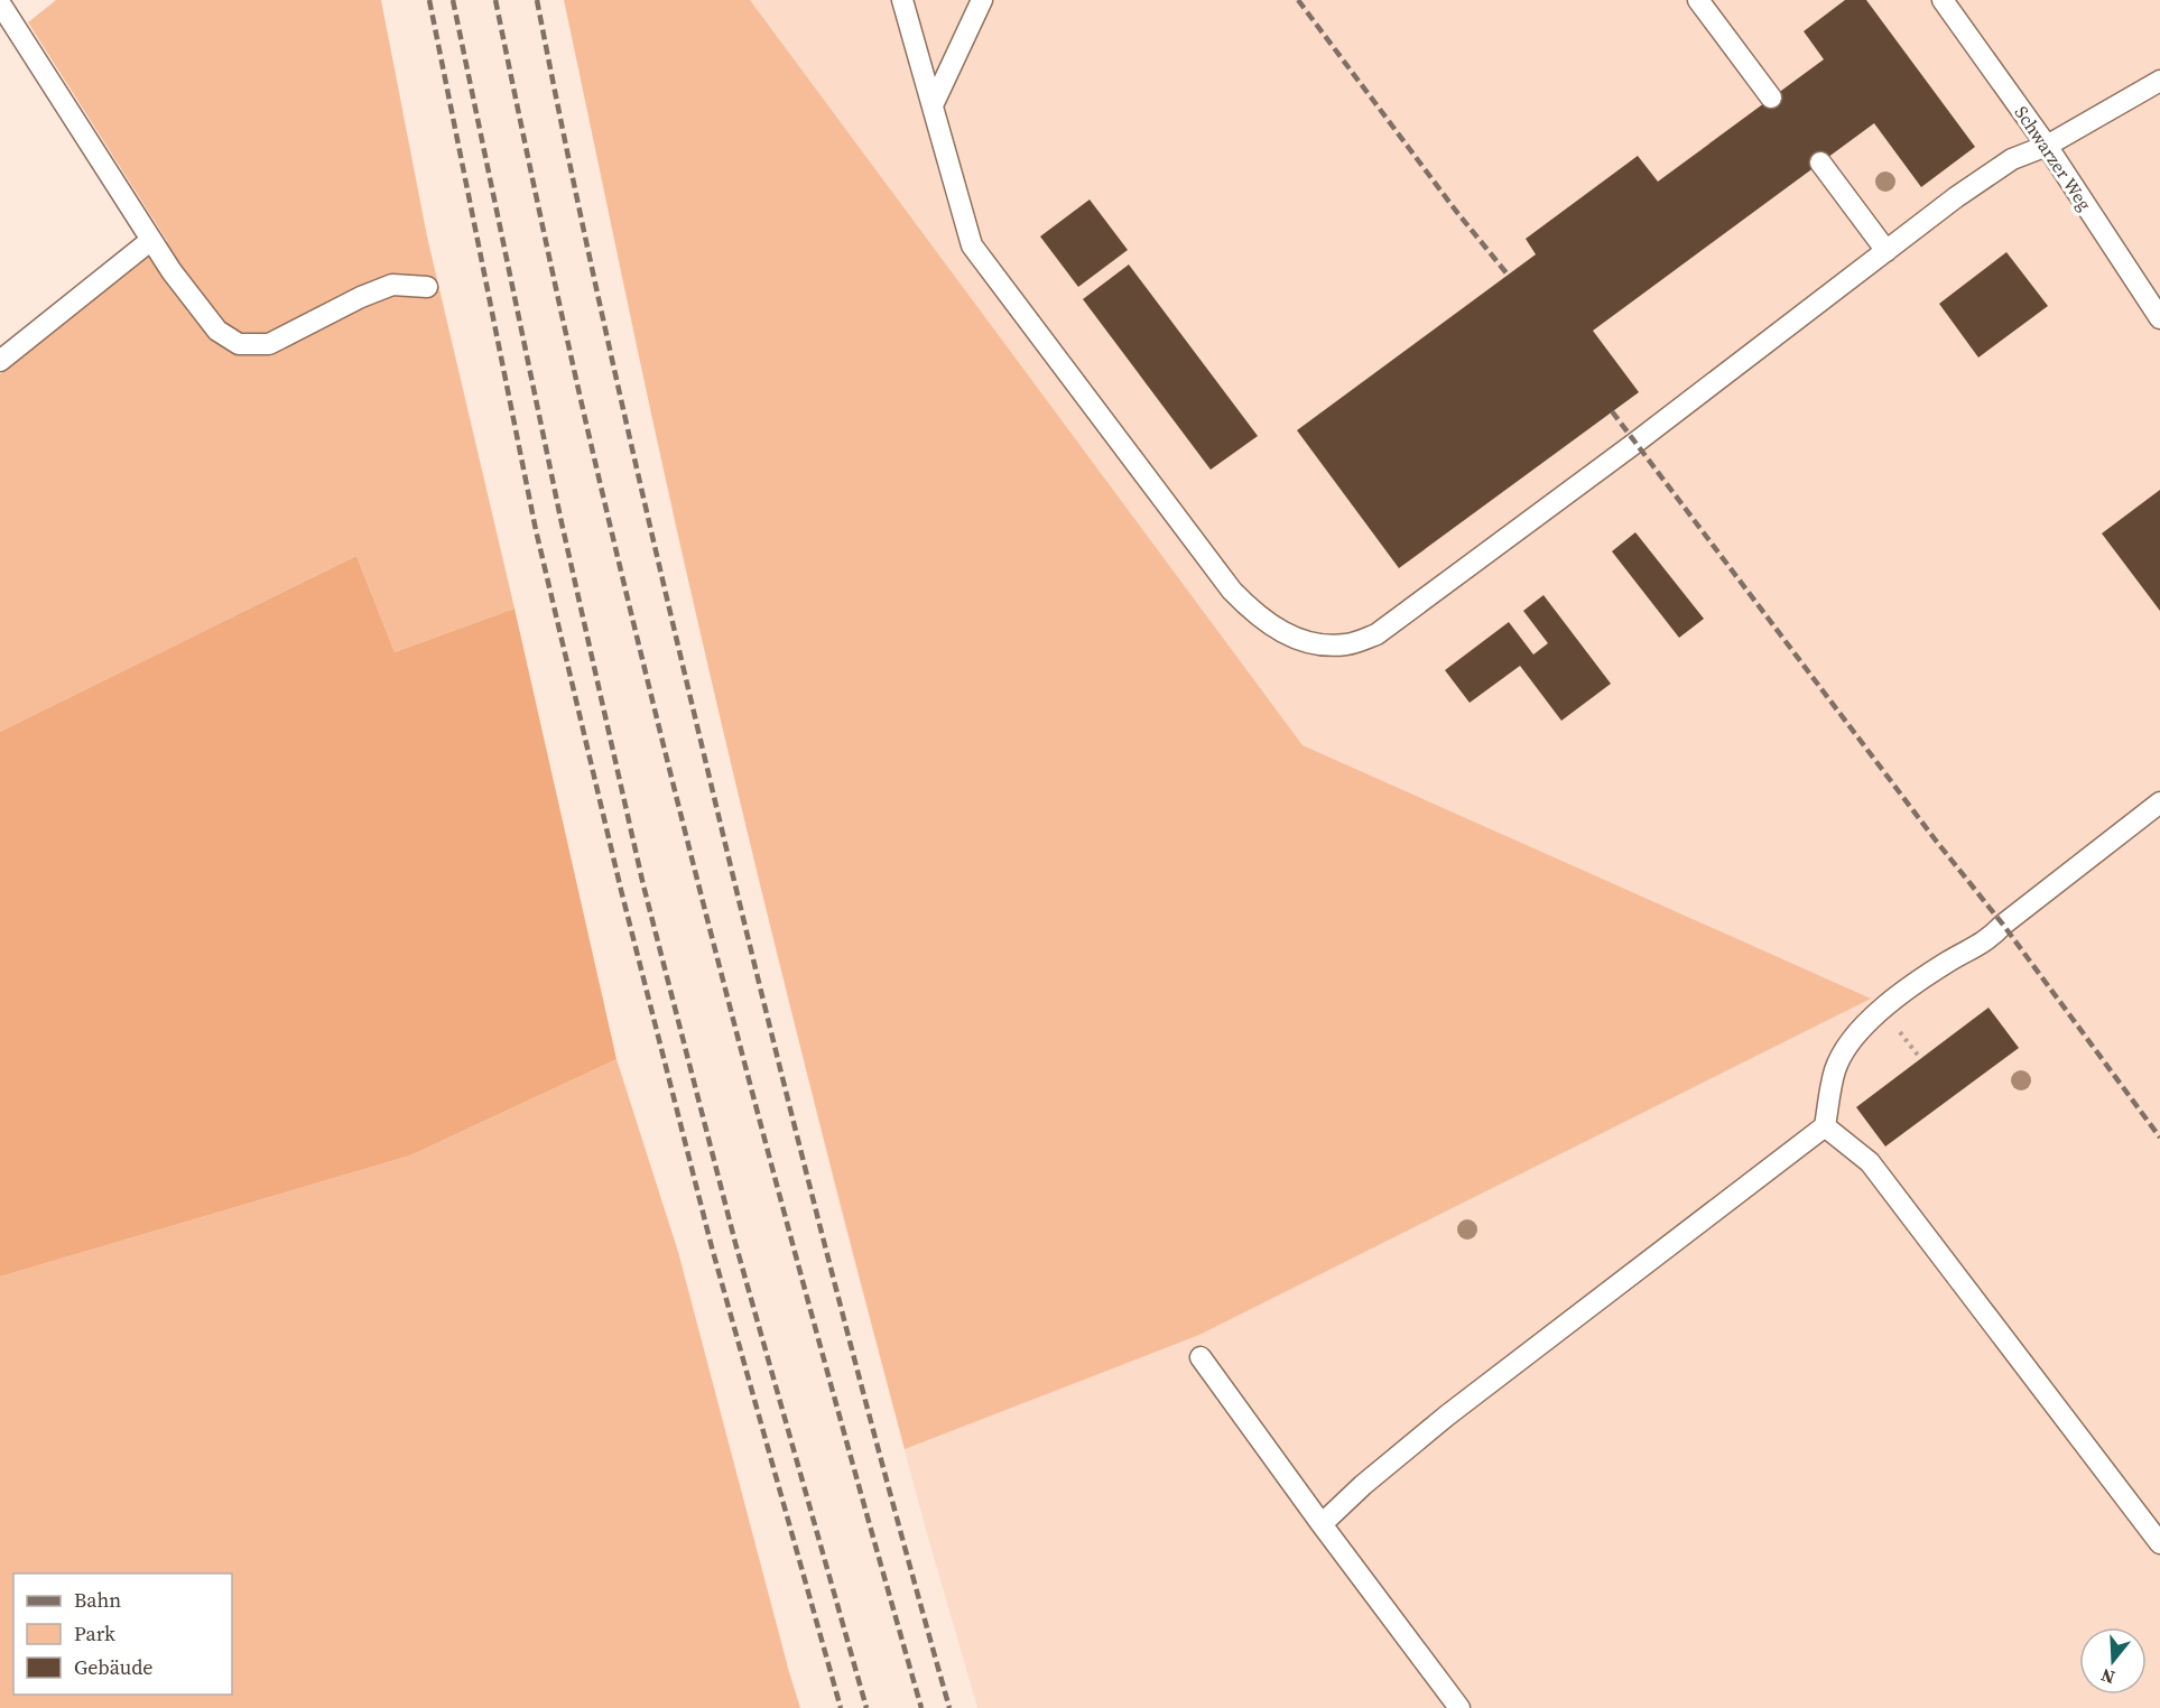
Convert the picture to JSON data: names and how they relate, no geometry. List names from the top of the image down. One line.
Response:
{"streets":{"lane":["Schwarzer Weg"]},"legend":["Bahn","Park","Gebäude"],"north":"bottom"}
